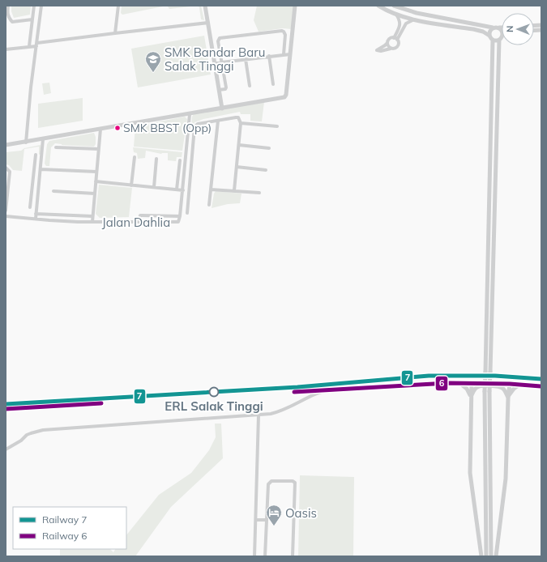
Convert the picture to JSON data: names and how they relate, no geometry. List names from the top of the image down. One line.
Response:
{"streets":{"street":["Jalan Dahlia"]},"places":{"school or university":["SMK Bandar Baru Salak Tinggi"],"other":["SMK BBST (Opp)","ERL Salak Tinggi"],"hotel":["Oasis"]},"lines":["rail line 7","rail line 6"],"legend":["Railway 7","Railway 6"],"north":"left"}
